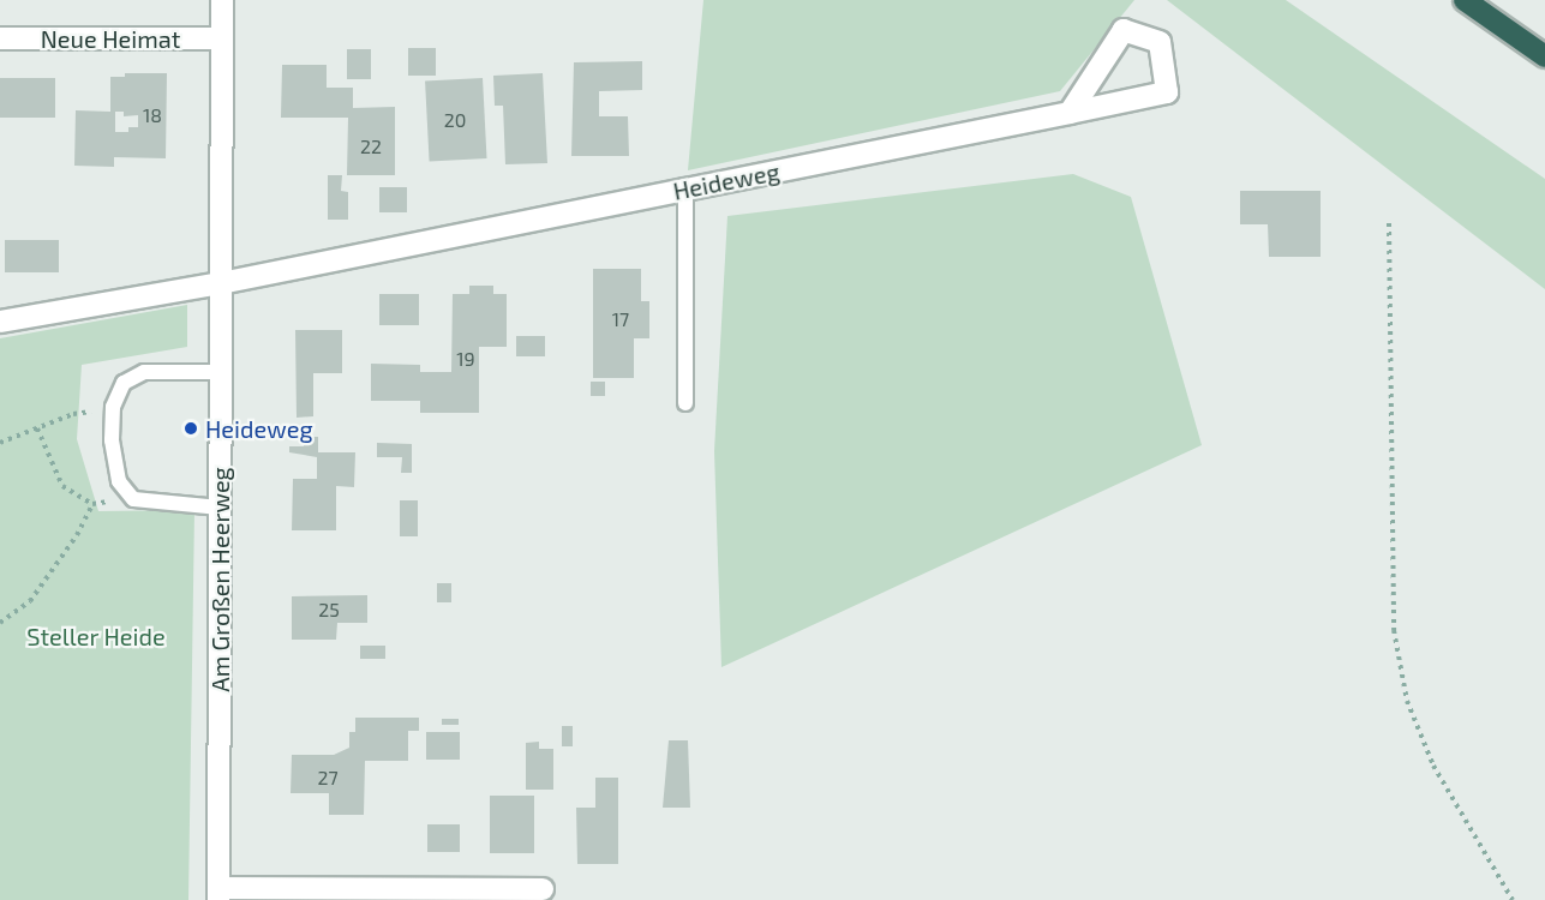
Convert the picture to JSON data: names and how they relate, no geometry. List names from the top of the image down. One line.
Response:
{"streets":{"street":["Neue Heimat","Heideweg","Am Großen Heerweg"]},"crossings":[["Neue Heimat","Am Großen Heerweg"],["Heideweg","Am Großen Heerweg"]],"parks":["Steller Heide"],"places":["Heideweg"],"house_numbers":["18","20","22","17","19","25","27"]}
